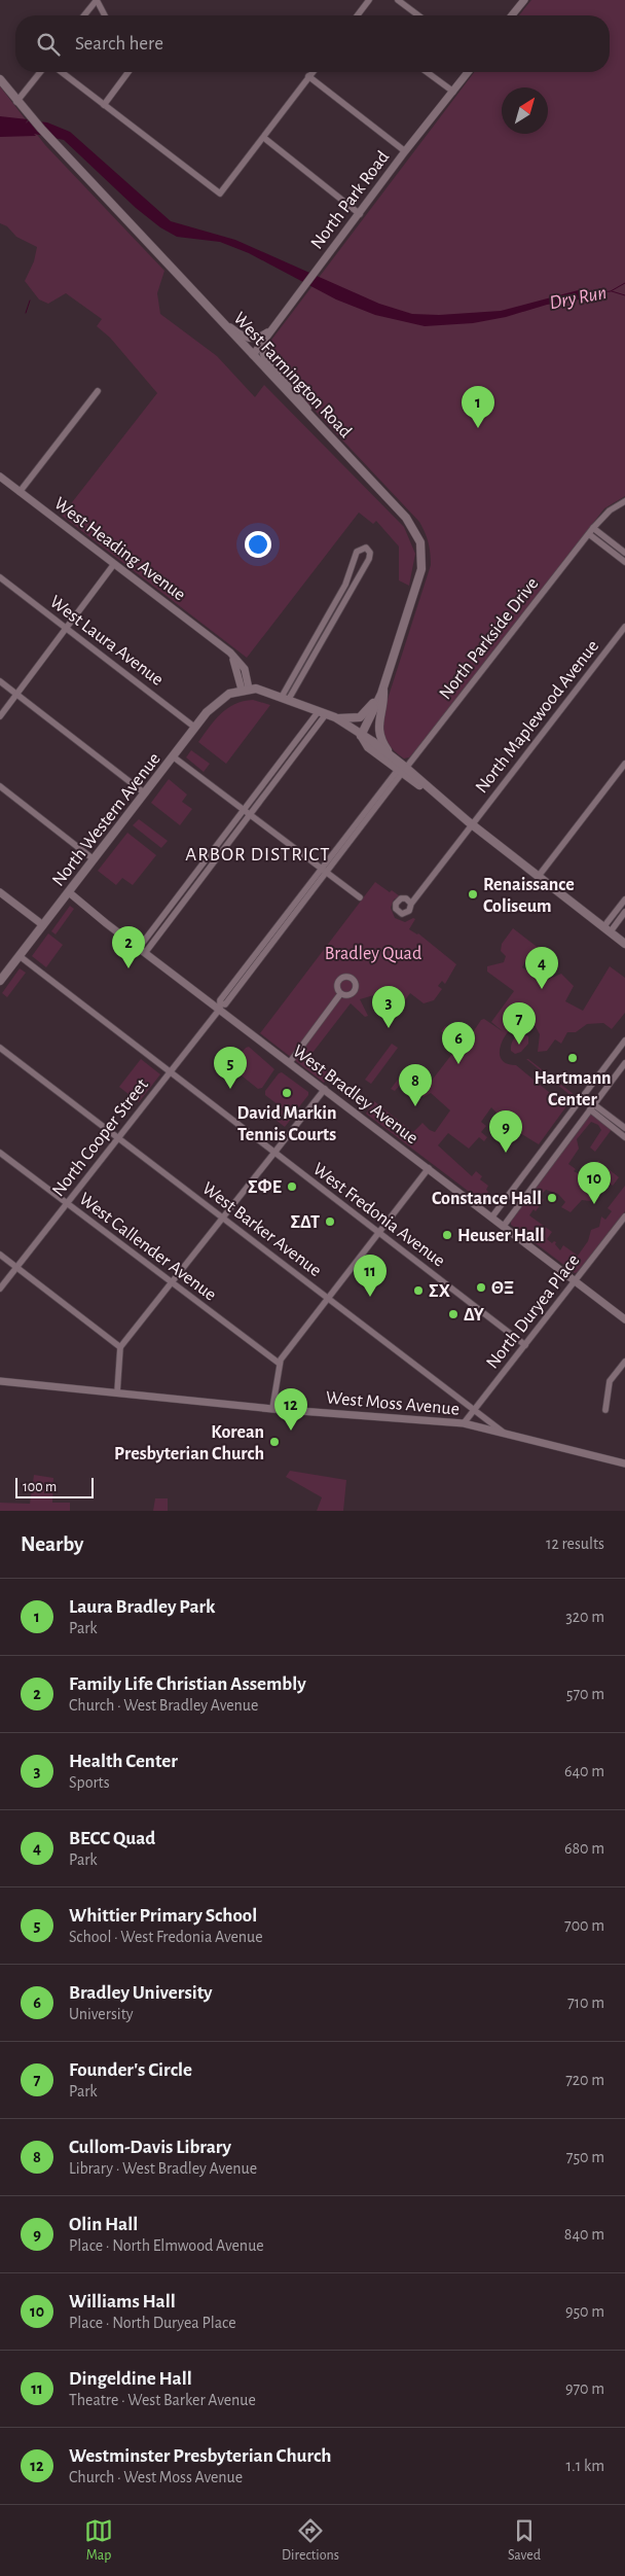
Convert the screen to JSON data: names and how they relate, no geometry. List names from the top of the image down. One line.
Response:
{"streets":{"main road":["West Farmington Road","North Western Avenue"],"street":["North Park Road","West Heading Avenue","North Parkside Drive","West Laura Avenue","North Maplewood Avenue","West Bradley Avenue","North Cooper Street","West Fredonia Avenue","West Barker Avenue","West Callender Avenue","North Duryea Place","West Moss Avenue"]},"crossings":[["North Park Road","West Farmington Road"],["West Heading Avenue","North Western Avenue"],["North Parkside Drive","North Cooper Street"],["West Laura Avenue","North Western Avenue"],["North Western Avenue","West Bradley Avenue"],["North Western Avenue","West Fredonia Avenue"],["West Bradley Avenue","North Cooper Street"],["West Bradley Avenue","North Duryea Place"],["North Cooper Street","West Fredonia Avenue"],["North Cooper Street","West Barker Avenue"],["North Cooper Street","West Callender Avenue"],["West Fredonia Avenue","North Duryea Place"],["West Barker Avenue","North Duryea Place"],["West Barker Avenue","West Moss Avenue"],["North Duryea Place","West Moss Avenue"]],"districts":["ARBOR DISTRICT"],"water":["Dry Run"],"parks":["Bradley Quad"],"places":["Renaissance Coliseum","Hartmann Center","David Markin Tennis Courts","ΣΦΕ","Constance Hall","ΣΔΤ","Heuser Hall","ΘΞ","ΣΧ","ΔΥ","Korean Presbyterian Church"],"scale_bar":"100 m","north":"top right","page":{"search":"Search here","pins":["1","2","4","3","7","6","5","8","9","10","11","12"],"scale":"100 m","heading":["Nearby","12 results"],"list":[{"mark":"1","name":"Laura Bradley Park","note":"Park","value":"320 m"},{"mark":"2","name":"Family Life Christian Assembly","note":"Church · West Bradley Avenue","value":"570 m"},{"mark":"3","name":"Health Center","note":"Sports","value":"640 m"},{"mark":"4","name":"BECC Quad","note":"Park","value":"680 m"},{"mark":"5","name":"Whittier Primary School","note":"School · West Fredonia Avenue","value":"700 m"},{"mark":"6","name":"Bradley University","note":"University","value":"710 m"},{"mark":"7","name":"Founder's Circle","note":"Park","value":"720 m"},{"mark":"8","name":"Cullom-Davis Library","note":"Library · West Bradley Avenue","value":"750 m"},{"mark":"9","name":"Olin Hall","note":"Place · North Elmwood Avenue","value":"840 m"},{"mark":"10","name":"Williams Hall","note":"Place · North Duryea Place","value":"950 m"},{"mark":"11","name":"Dingeldine Hall","note":"Theatre · West Barker Avenue","value":"970 m"},{"mark":"12","name":"Westminster Presbyterian Church","note":"Church · West Moss Avenue","value":"1.1 km"}],"nav":["Map","Directions","Saved"]}}
